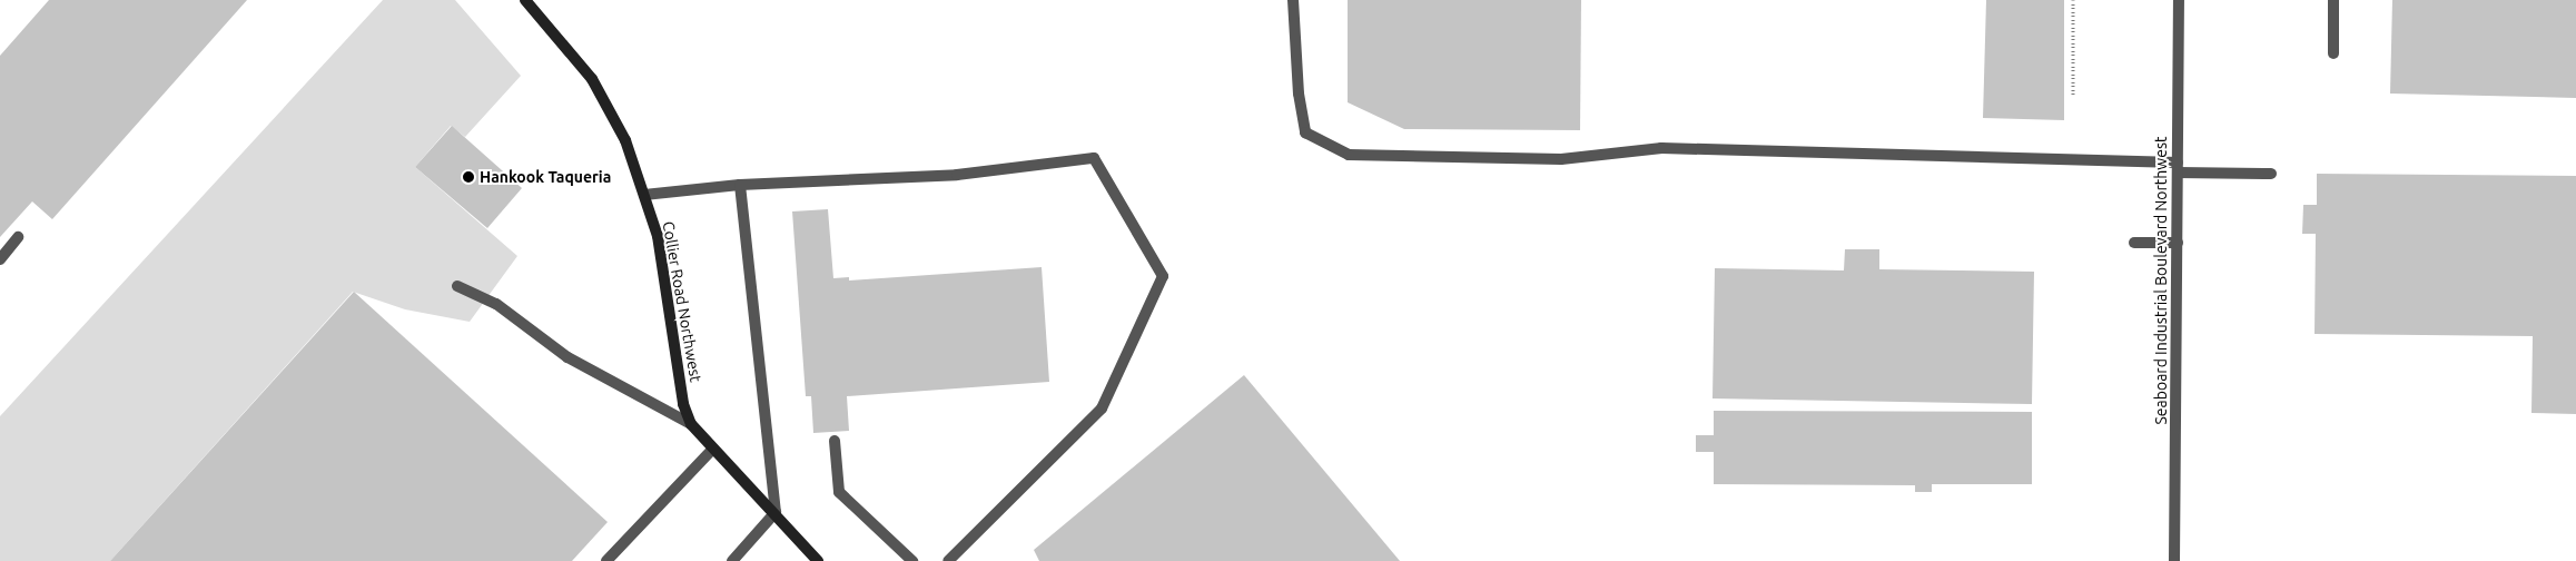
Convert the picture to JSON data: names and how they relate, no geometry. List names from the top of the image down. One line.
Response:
{"streets":{"street":["Seaboard Industrial Boulevard Northwest","Collier Road Northwest"]},"places":["Hankook Taqueria"]}
